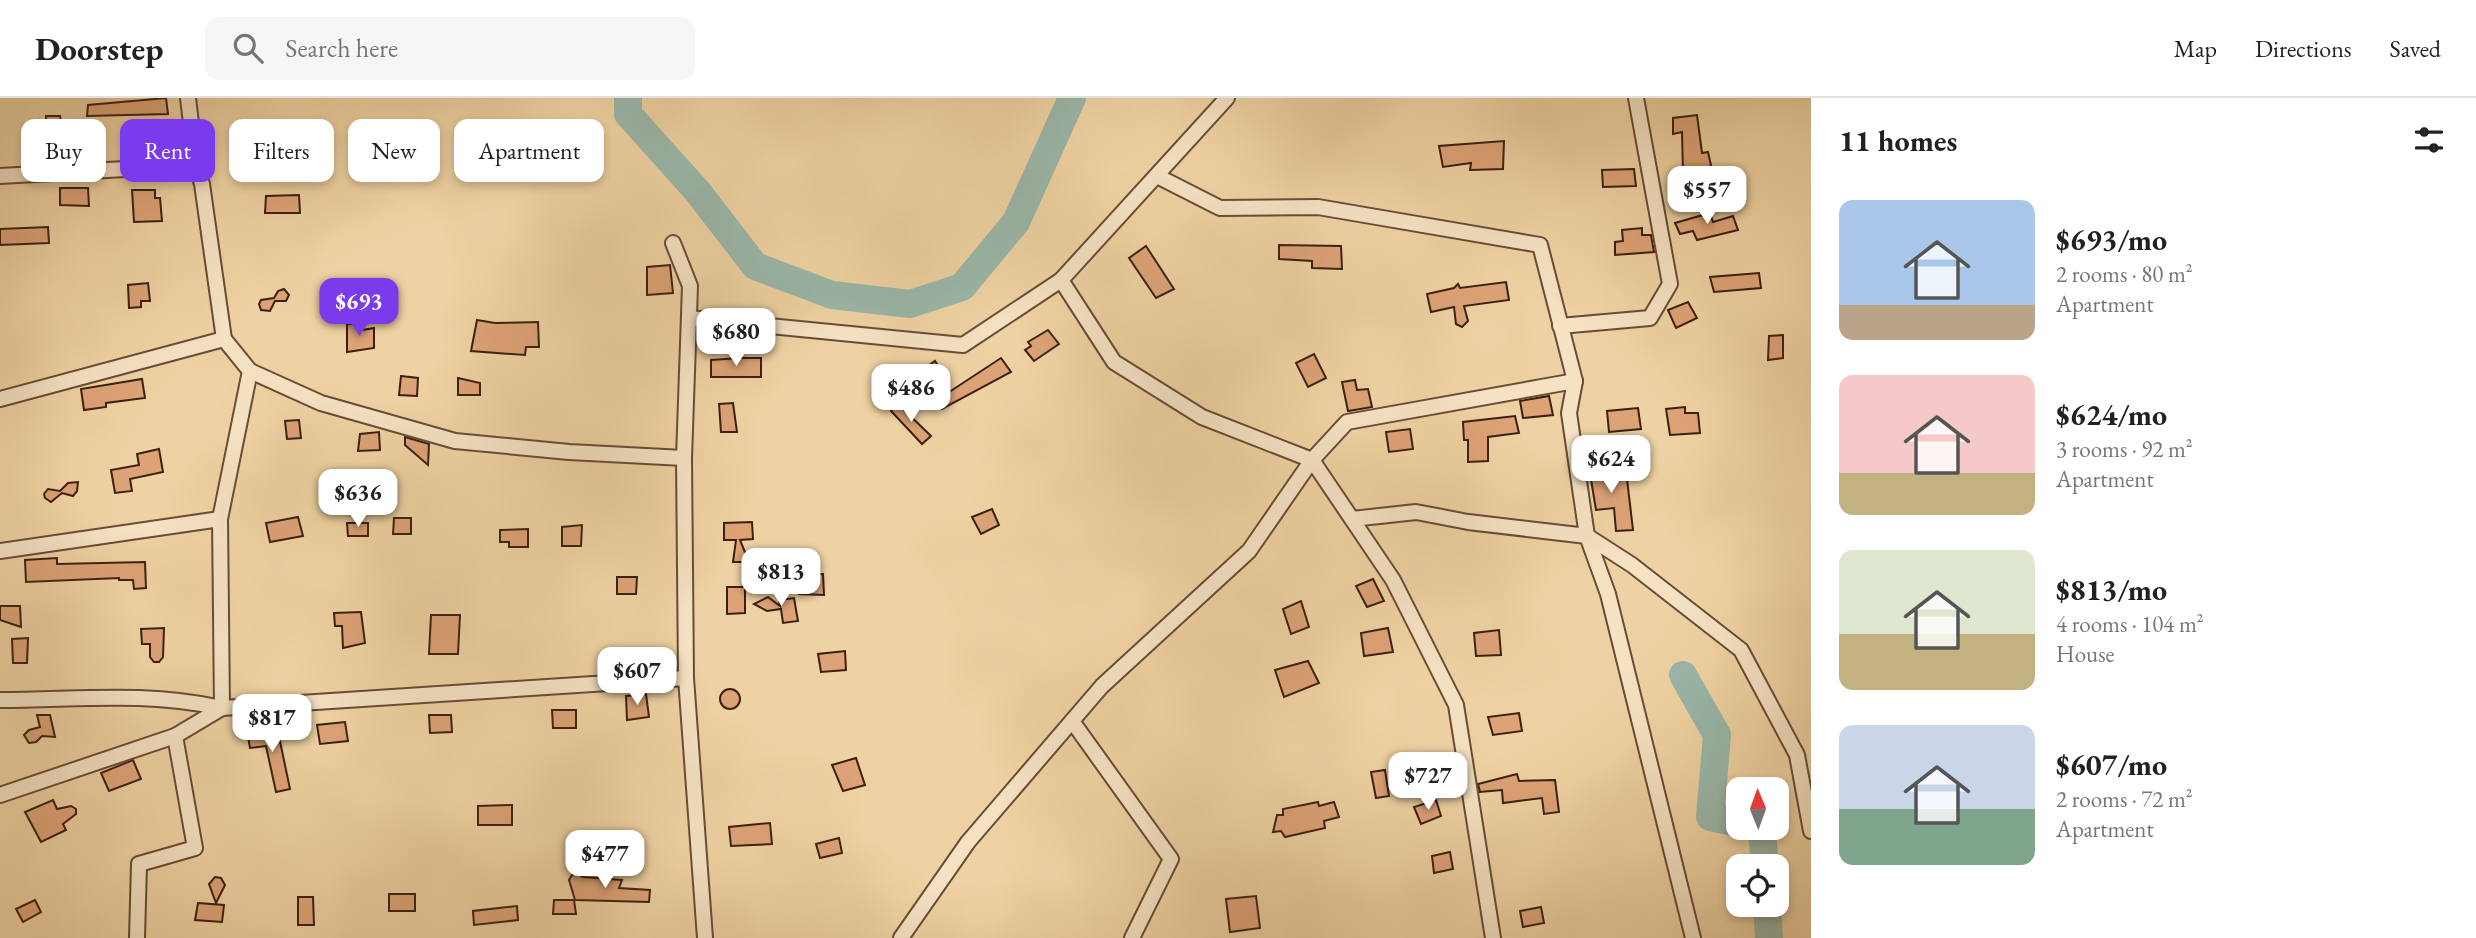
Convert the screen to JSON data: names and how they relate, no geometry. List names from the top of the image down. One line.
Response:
{"north":"top","page":{"header":"Doorstep","search":"Search here","nav":["Map","Directions","Saved"],"heading":"11 homes","chip":["Buy","Rent","Filters","New","Apartment"],"price":["$557","$693","$680","$486","$624","$636","$813","$607","$817","$727","$477"],"list":[{"name":"$693/mo","note":"2 rooms · 80 m² · Apartment"},{"name":"$624/mo","note":"3 rooms · 92 m² · Apartment"},{"name":"$813/mo","note":"4 rooms · 104 m² · House"},{"name":"$607/mo","note":"2 rooms · 72 m² · Apartment"}]}}
